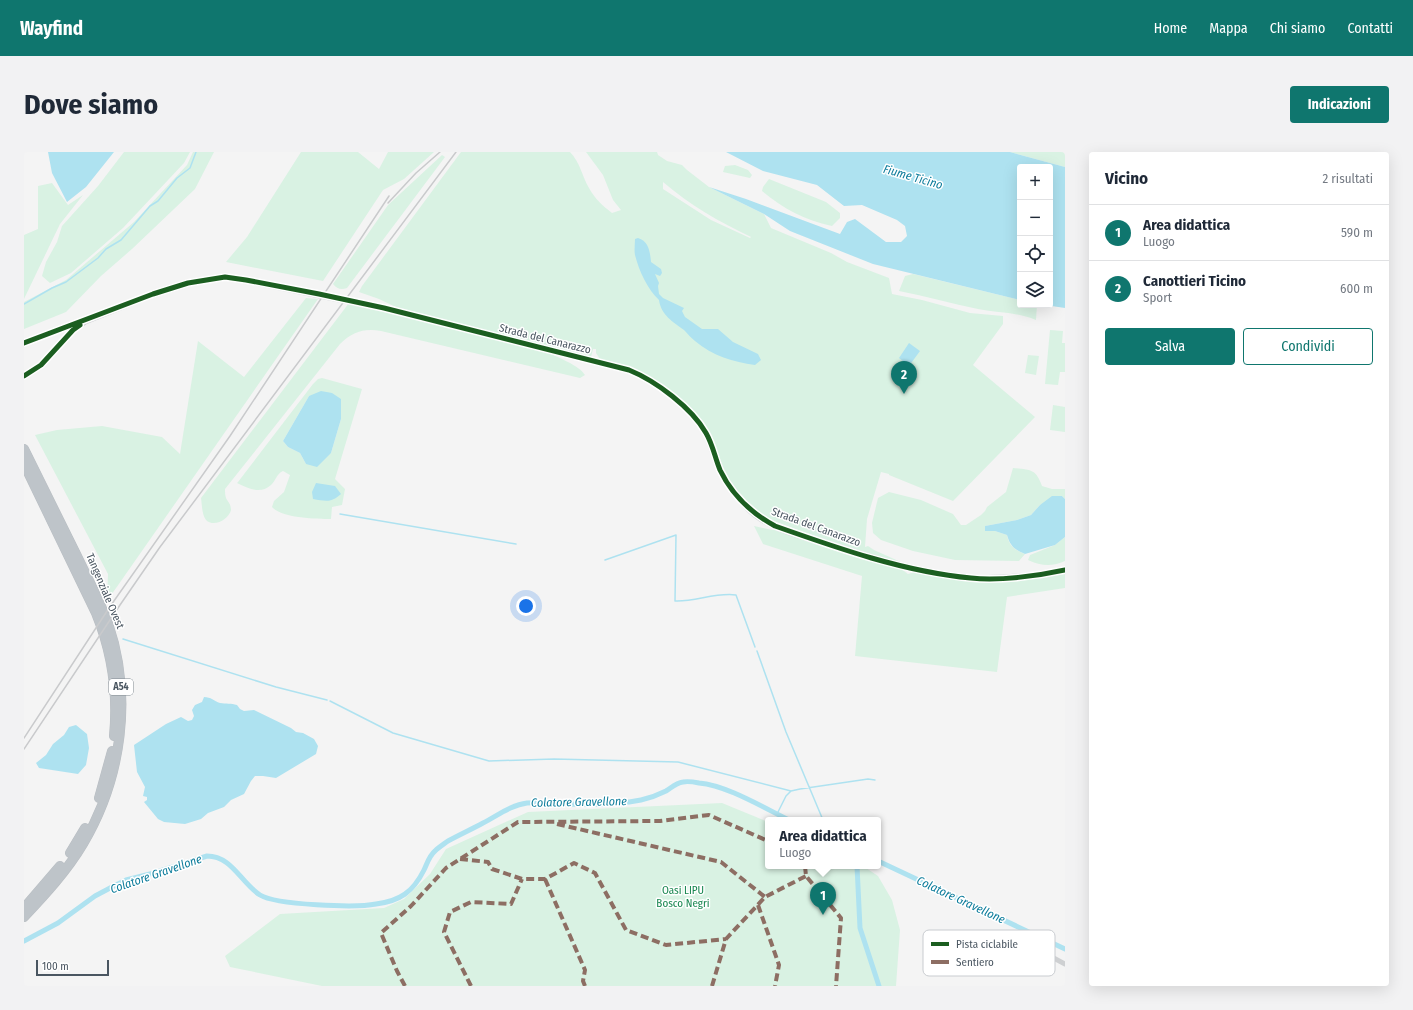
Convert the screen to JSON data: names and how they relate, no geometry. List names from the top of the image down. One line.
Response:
{"streets":{"highway":["Tangenziale Ovest","A54"],"street":["Strada del Canarazzo"]},"water":["Fiume Ticino","Colatore Gravellone"],"parks":["Oasi LIPU Bosco Negri"],"legend":["Pista ciclabile","Sentiero"],"scale_bar":"100 m","page":{"header":"Wayfind","nav":["Home","Mappa","Chi siamo","Contatti"],"buttons":["Indicazioni",["Salva","Condividi"]],"title":"Dove siamo","heading":["Vicino","2 risultati"],"map_buttons":["+","−"],"list":[{"mark":"1","name":"Area didattica","note":"Luogo","value":"590 m"},{"mark":"2","name":"Canottieri Ticino","note":"Sport","value":"600 m"}],"pins":["2","1"],"popup":["Area didattica","Luogo"],"scale":"100 m"}}
